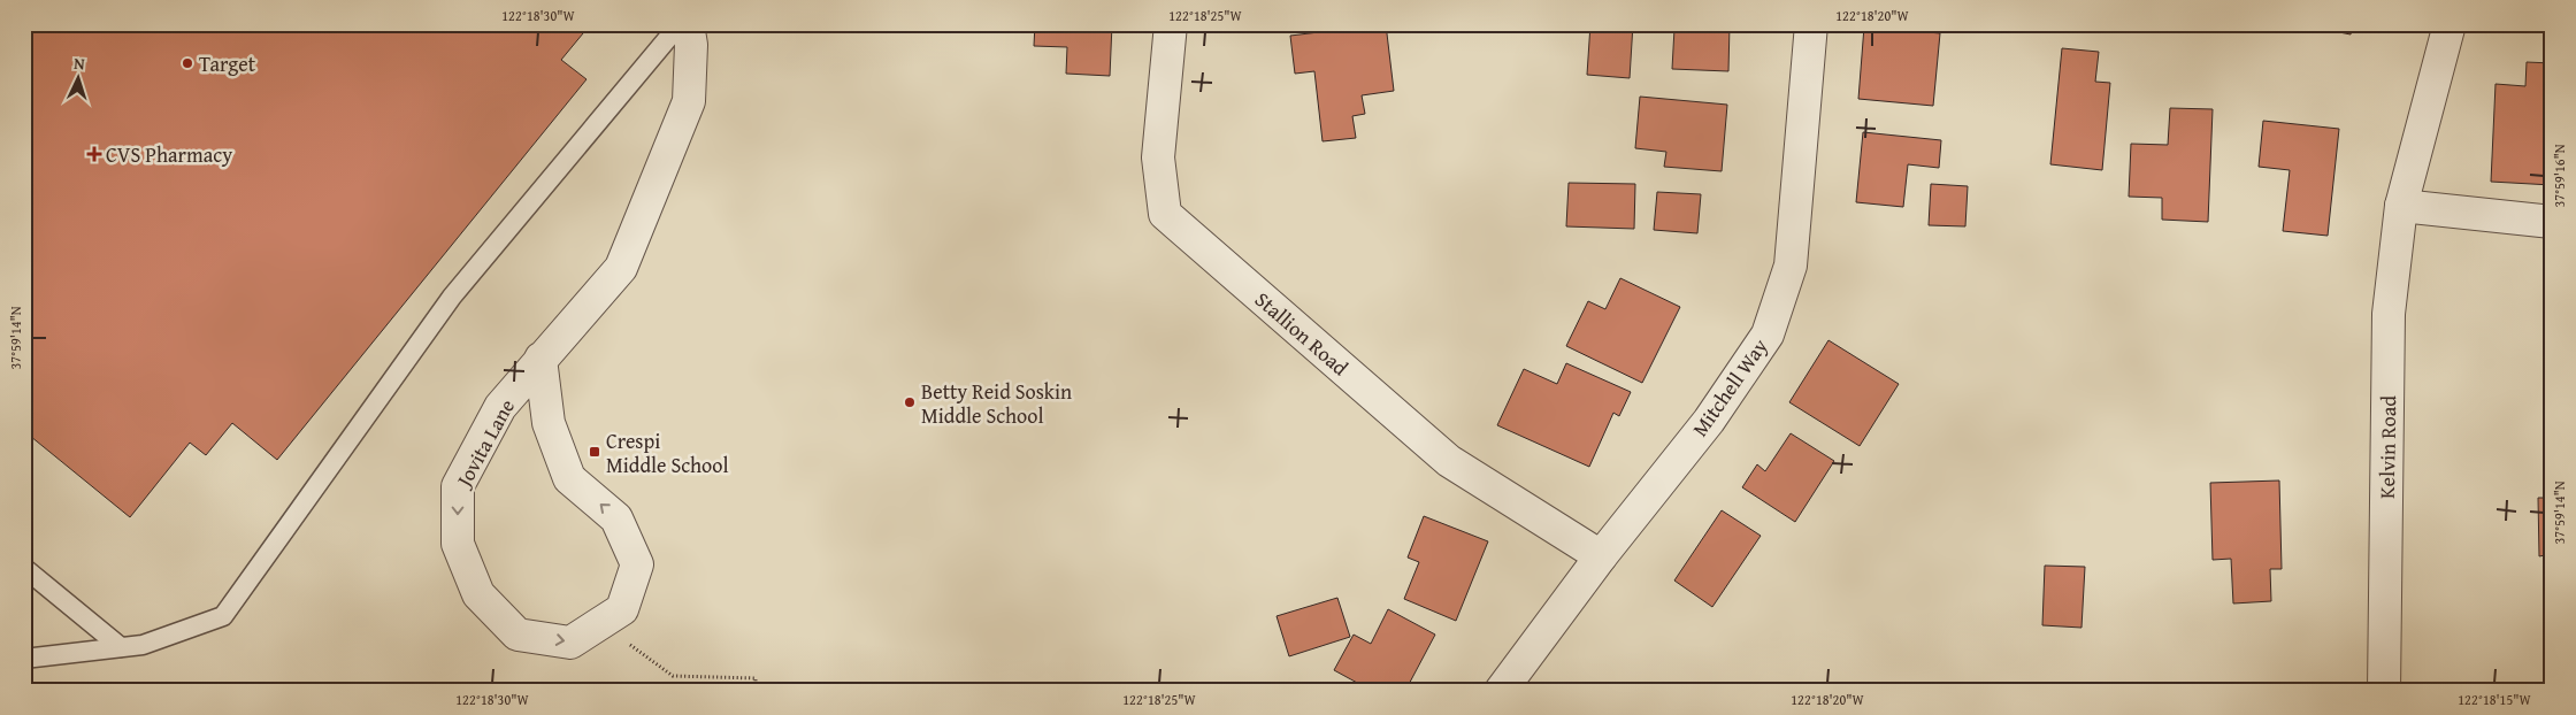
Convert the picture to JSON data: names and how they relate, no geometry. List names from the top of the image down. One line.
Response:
{"streets":{"street":["Stallion Road","Mitchell Way","Jovita Lane","Kelvin Road"]},"crossings":[["Stallion Road","Mitchell Way"]],"places":{"other":["Target","Betty Reid Soskin Middle School"],"health":["CVS Pharmacy"],"transit":["Crespi Middle School"]},"north":"top","coordinates":["122°18'30\"W","122°18'25\"W","122°18'20\"W","37°59'16\"N","37°59'14\"N","122°18'15\"W"]}
